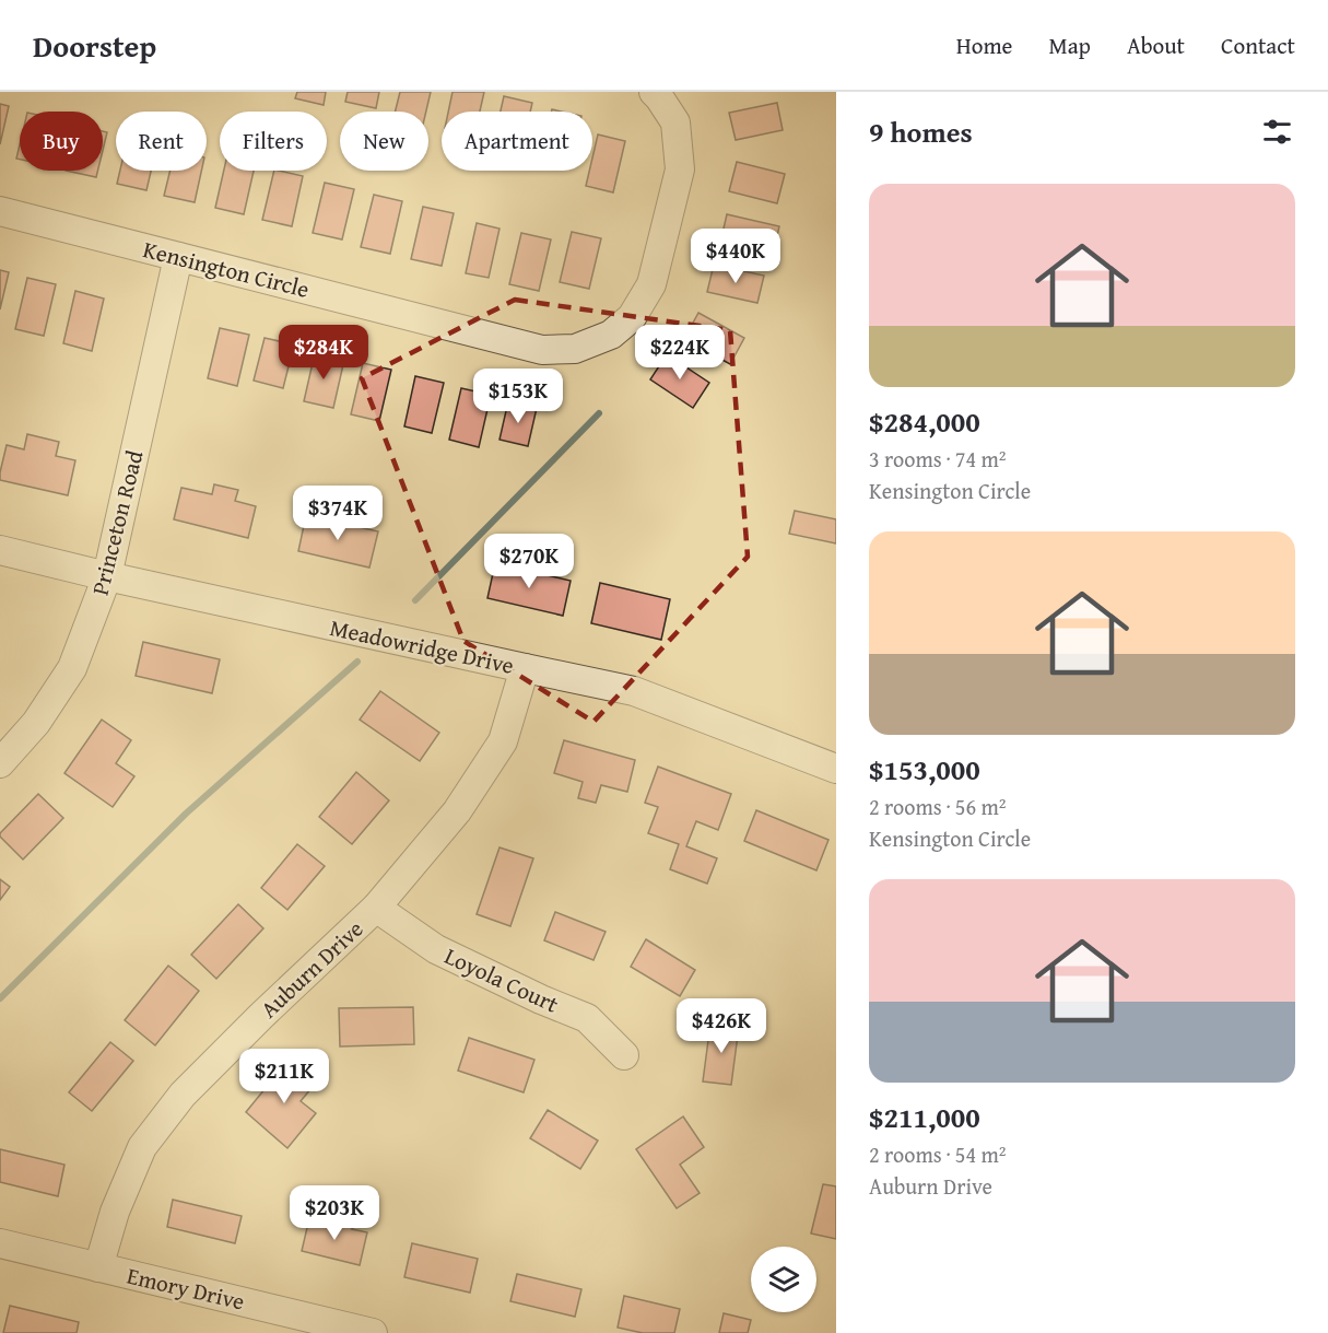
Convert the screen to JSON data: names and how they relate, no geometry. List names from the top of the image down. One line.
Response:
{"streets":{"street":["Kensington Circle","Princeton Road","Meadowridge Drive","Auburn Drive","Loyola Court","Emory Drive"]},"crossings":[["Kensington Circle","Princeton Road"],["Princeton Road","Meadowridge Drive"],["Meadowridge Drive","Auburn Drive"],["Auburn Drive","Loyola Court"],["Auburn Drive","Emory Drive"]],"page":{"header":"Doorstep","nav":["Home","Map","About","Contact"],"heading":"9 homes","chip":["Buy","Rent","Filters","New","Apartment"],"list":[{"name":"$284,000","note":"3 rooms · 74 m² · Kensington Circle"},{"name":"$153,000","note":"2 rooms · 56 m² · Kensington Circle"},{"name":"$211,000","note":"2 rooms · 54 m² · Auburn Drive"}],"price":["$440K","$284K","$224K","$153K","$374K","$270K","$426K","$211K","$203K"]}}
